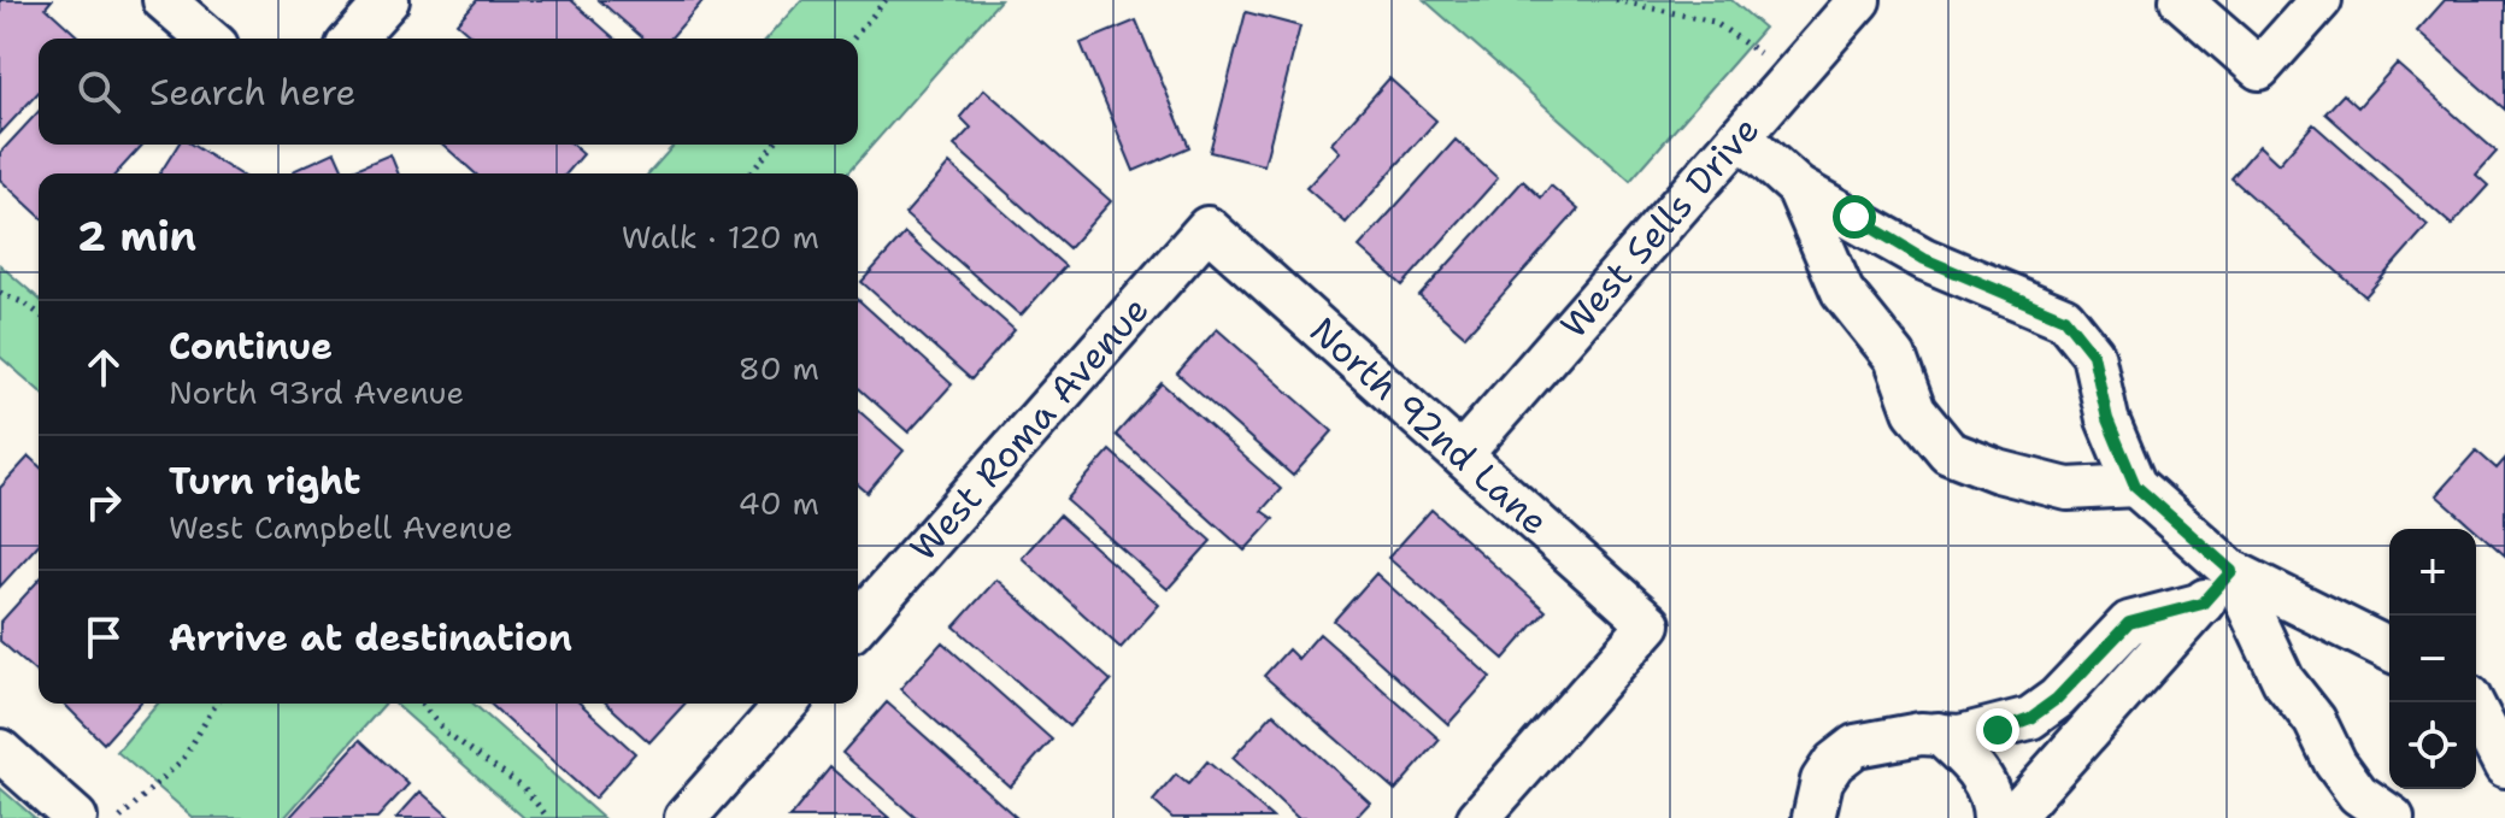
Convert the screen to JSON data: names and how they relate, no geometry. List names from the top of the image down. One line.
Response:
{"streets":{"street":["West Sells Drive","North 92nd Lane","West Roma Avenue"]},"crossings":[["West Sells Drive","North 92nd Lane"],["North 92nd Lane","West Roma Avenue"]],"page":{"search":"Search here","heading":["2 min","Walk · 120 m"],"list":[["Continue","North 93rd Avenue","80 m"],["Turn right","West Campbell Avenue","40 m"],"Arrive at destination"],"map_buttons":["+","−"]}}
